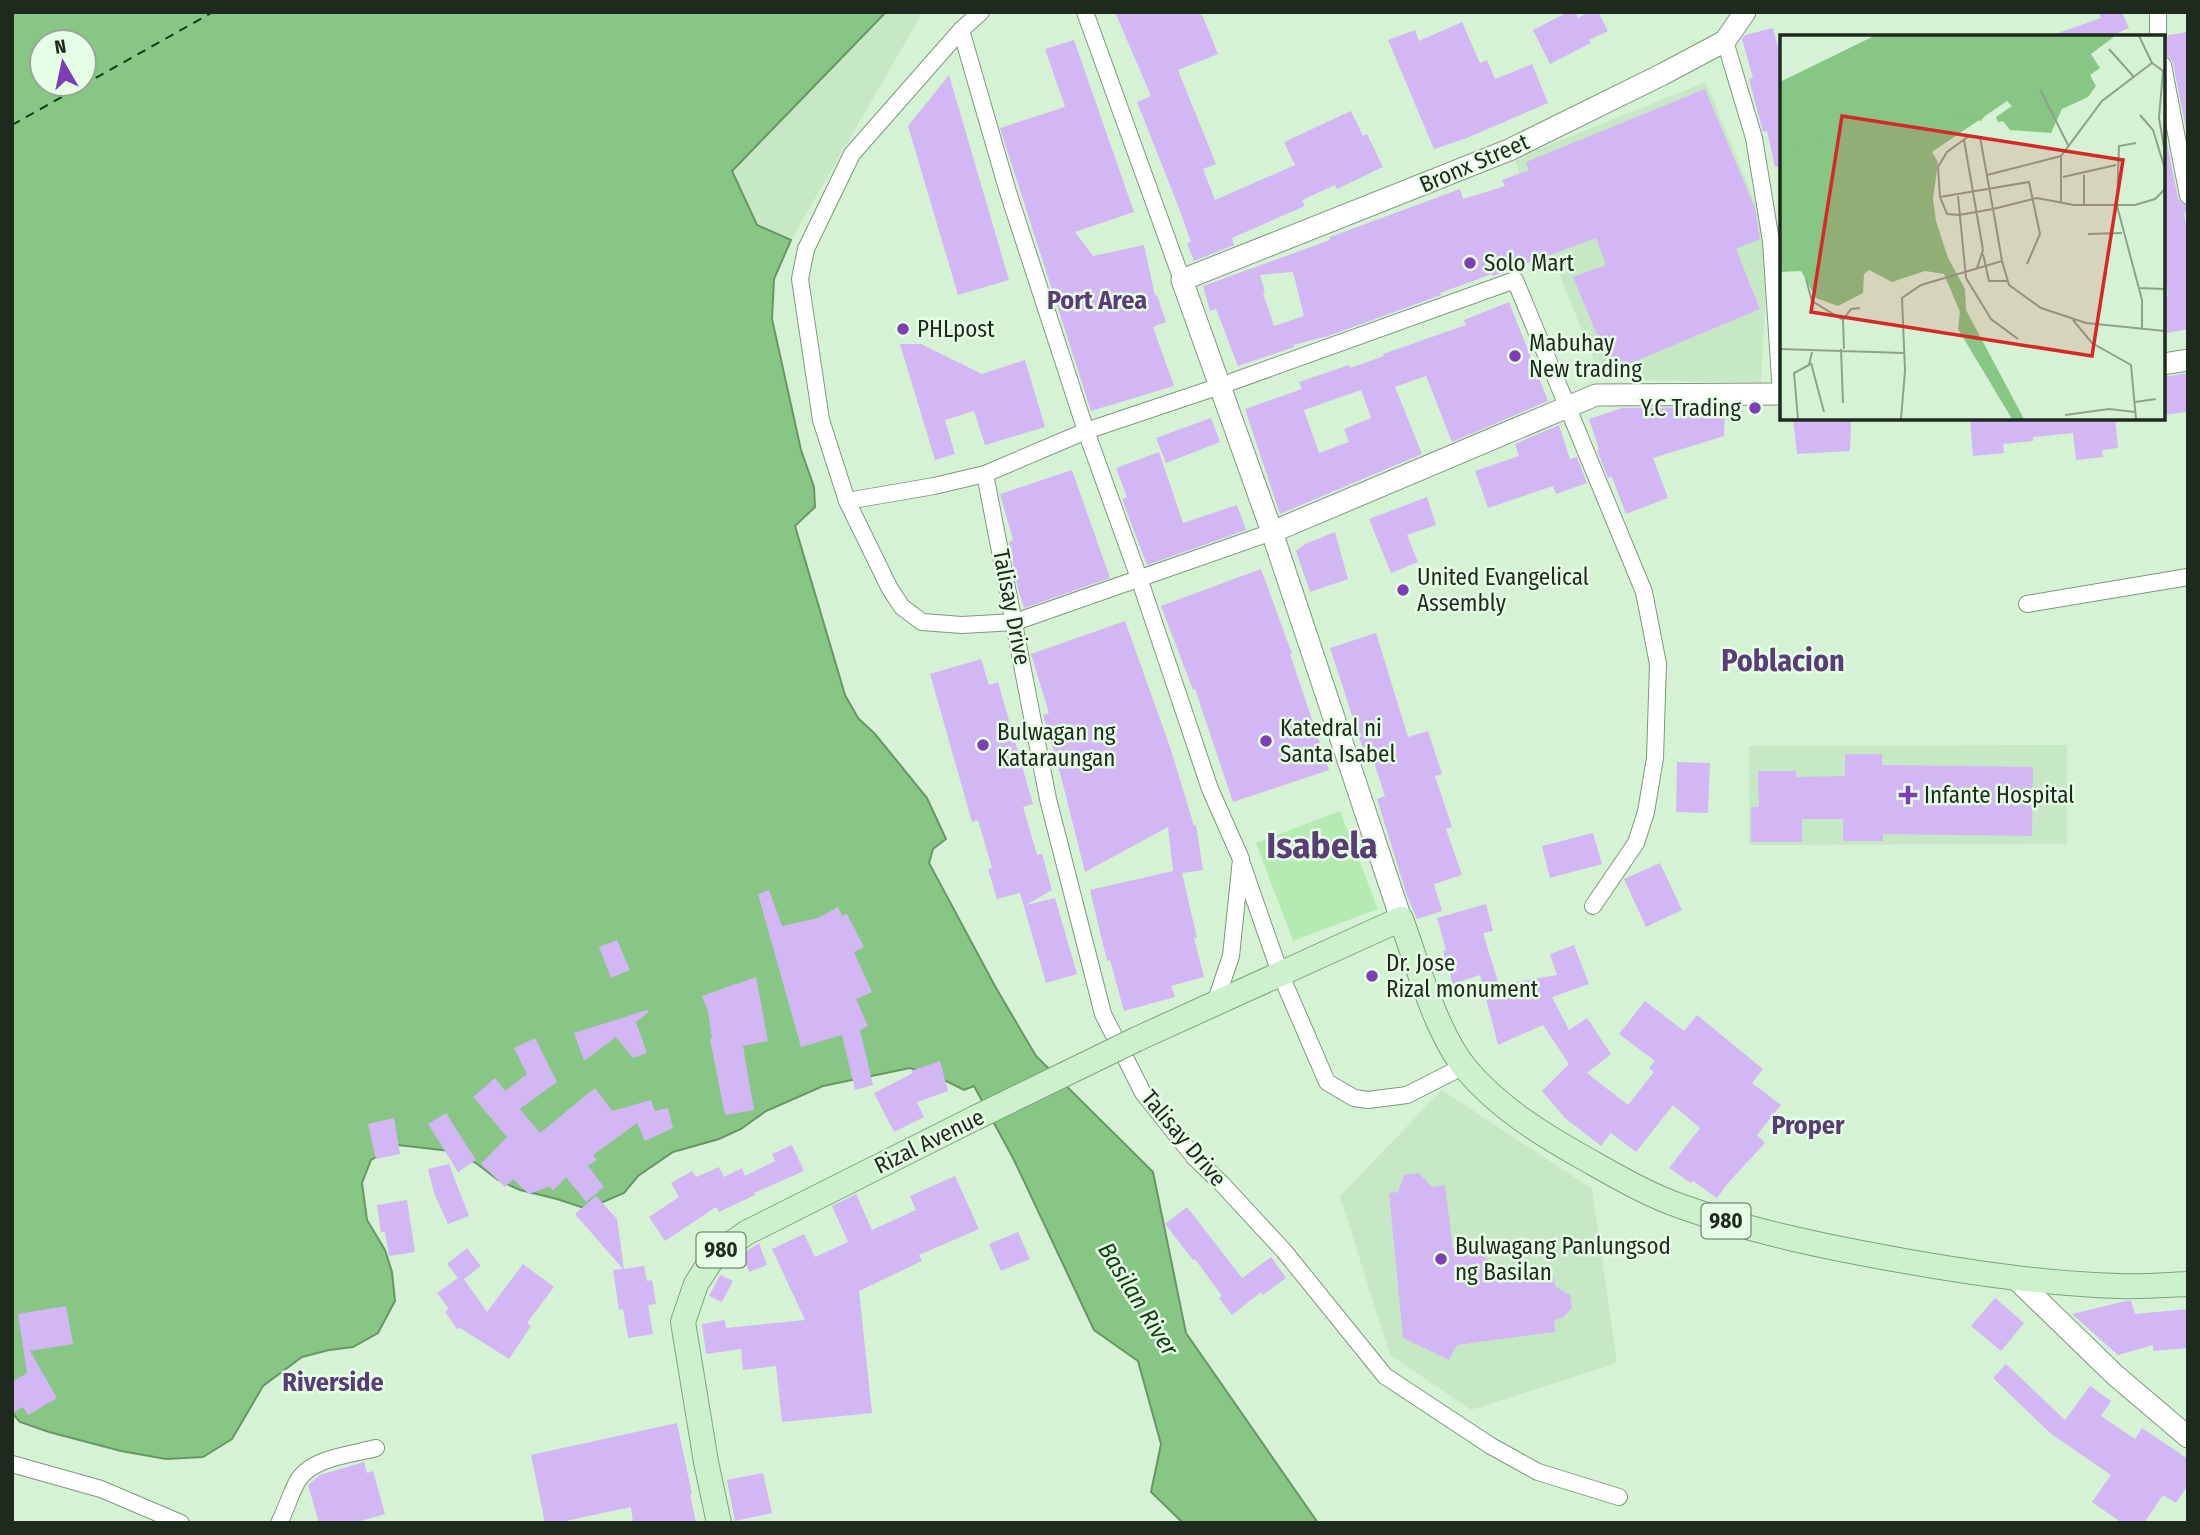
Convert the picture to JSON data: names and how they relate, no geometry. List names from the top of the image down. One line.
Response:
{"streets":{"main road":["Rizal Avenue","980"],"street":["Bronx Street","Talisay Drive"]},"crossings":[["Rizal Avenue","980"]],"districts":["Port Area","Poblacion","Isabela","Proper","Riverside"],"water":["Basilan River"],"places":{"other":["Solo Mart","PHLpost","Mabuhay New trading","Y.C Trading","United Evangelical Assembly","Katedral ni Santa Isabel","Bulwagan ng Kataraungan","Dr. Jose Rizal monument","Bulwagang Panlungsod ng Basilan"],"health":["Infante Hospital"]},"north":"top"}
